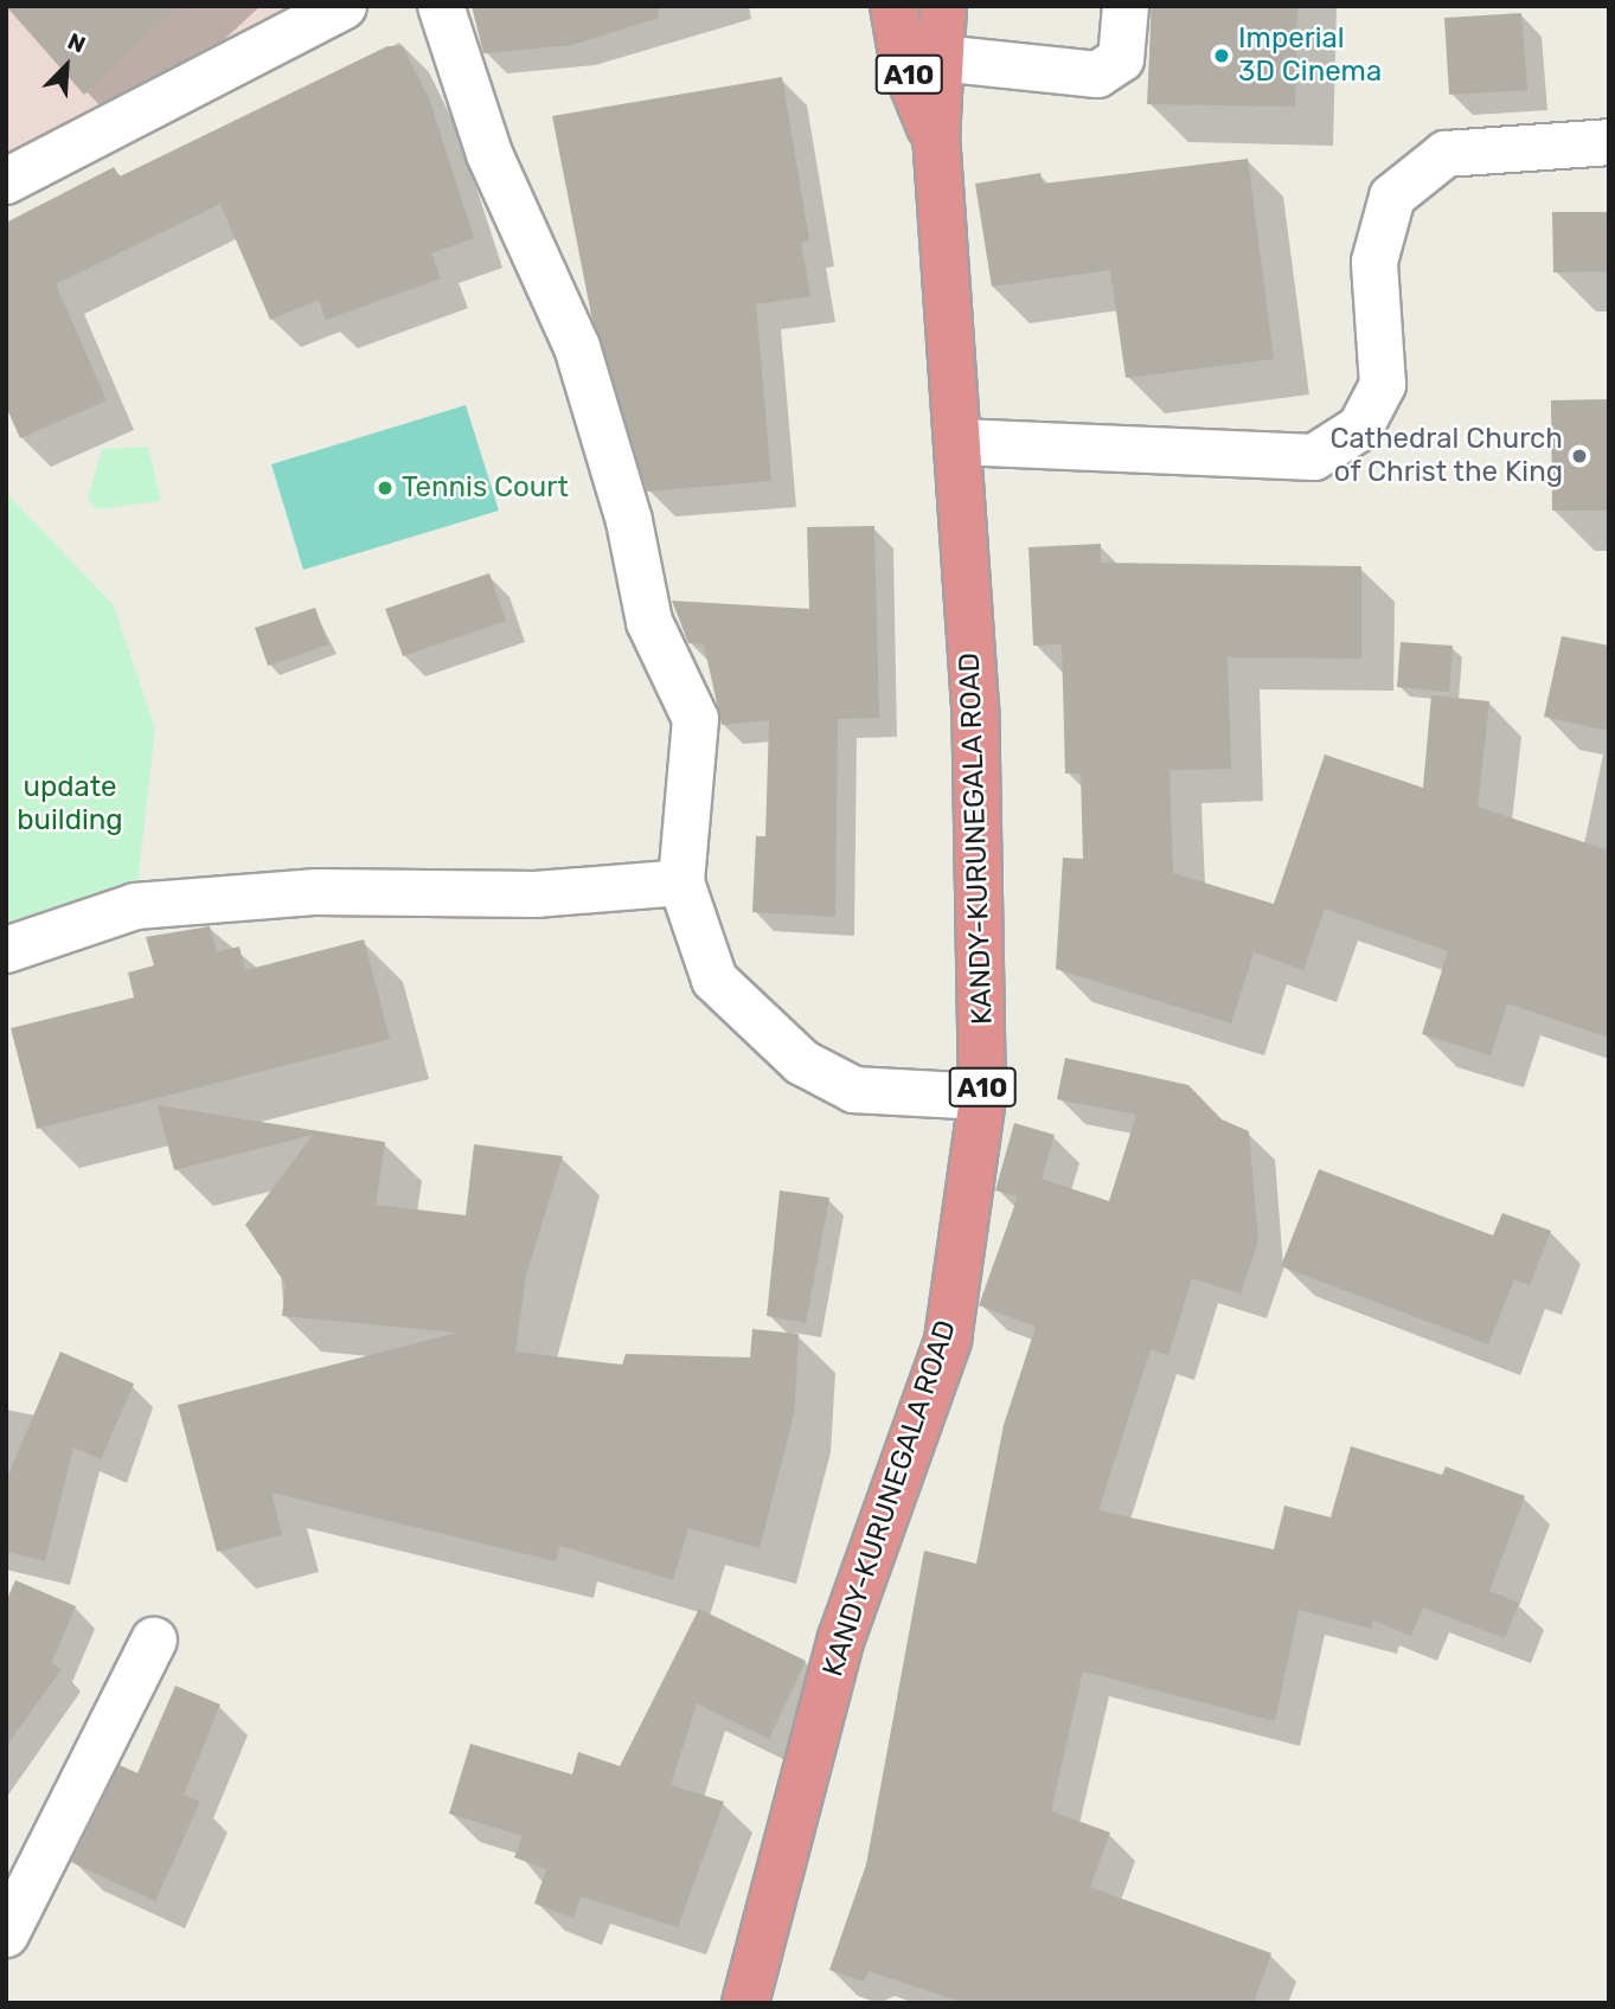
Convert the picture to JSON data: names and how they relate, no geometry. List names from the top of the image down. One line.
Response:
{"streets":{"highway":["A10","KANDY-KURUNEGALA ROAD"]},"parks":["update building"],"places":["Imperial 3D Cinema","Cathedral Church of Christ the King","Tennis Court"],"north":"top right"}
